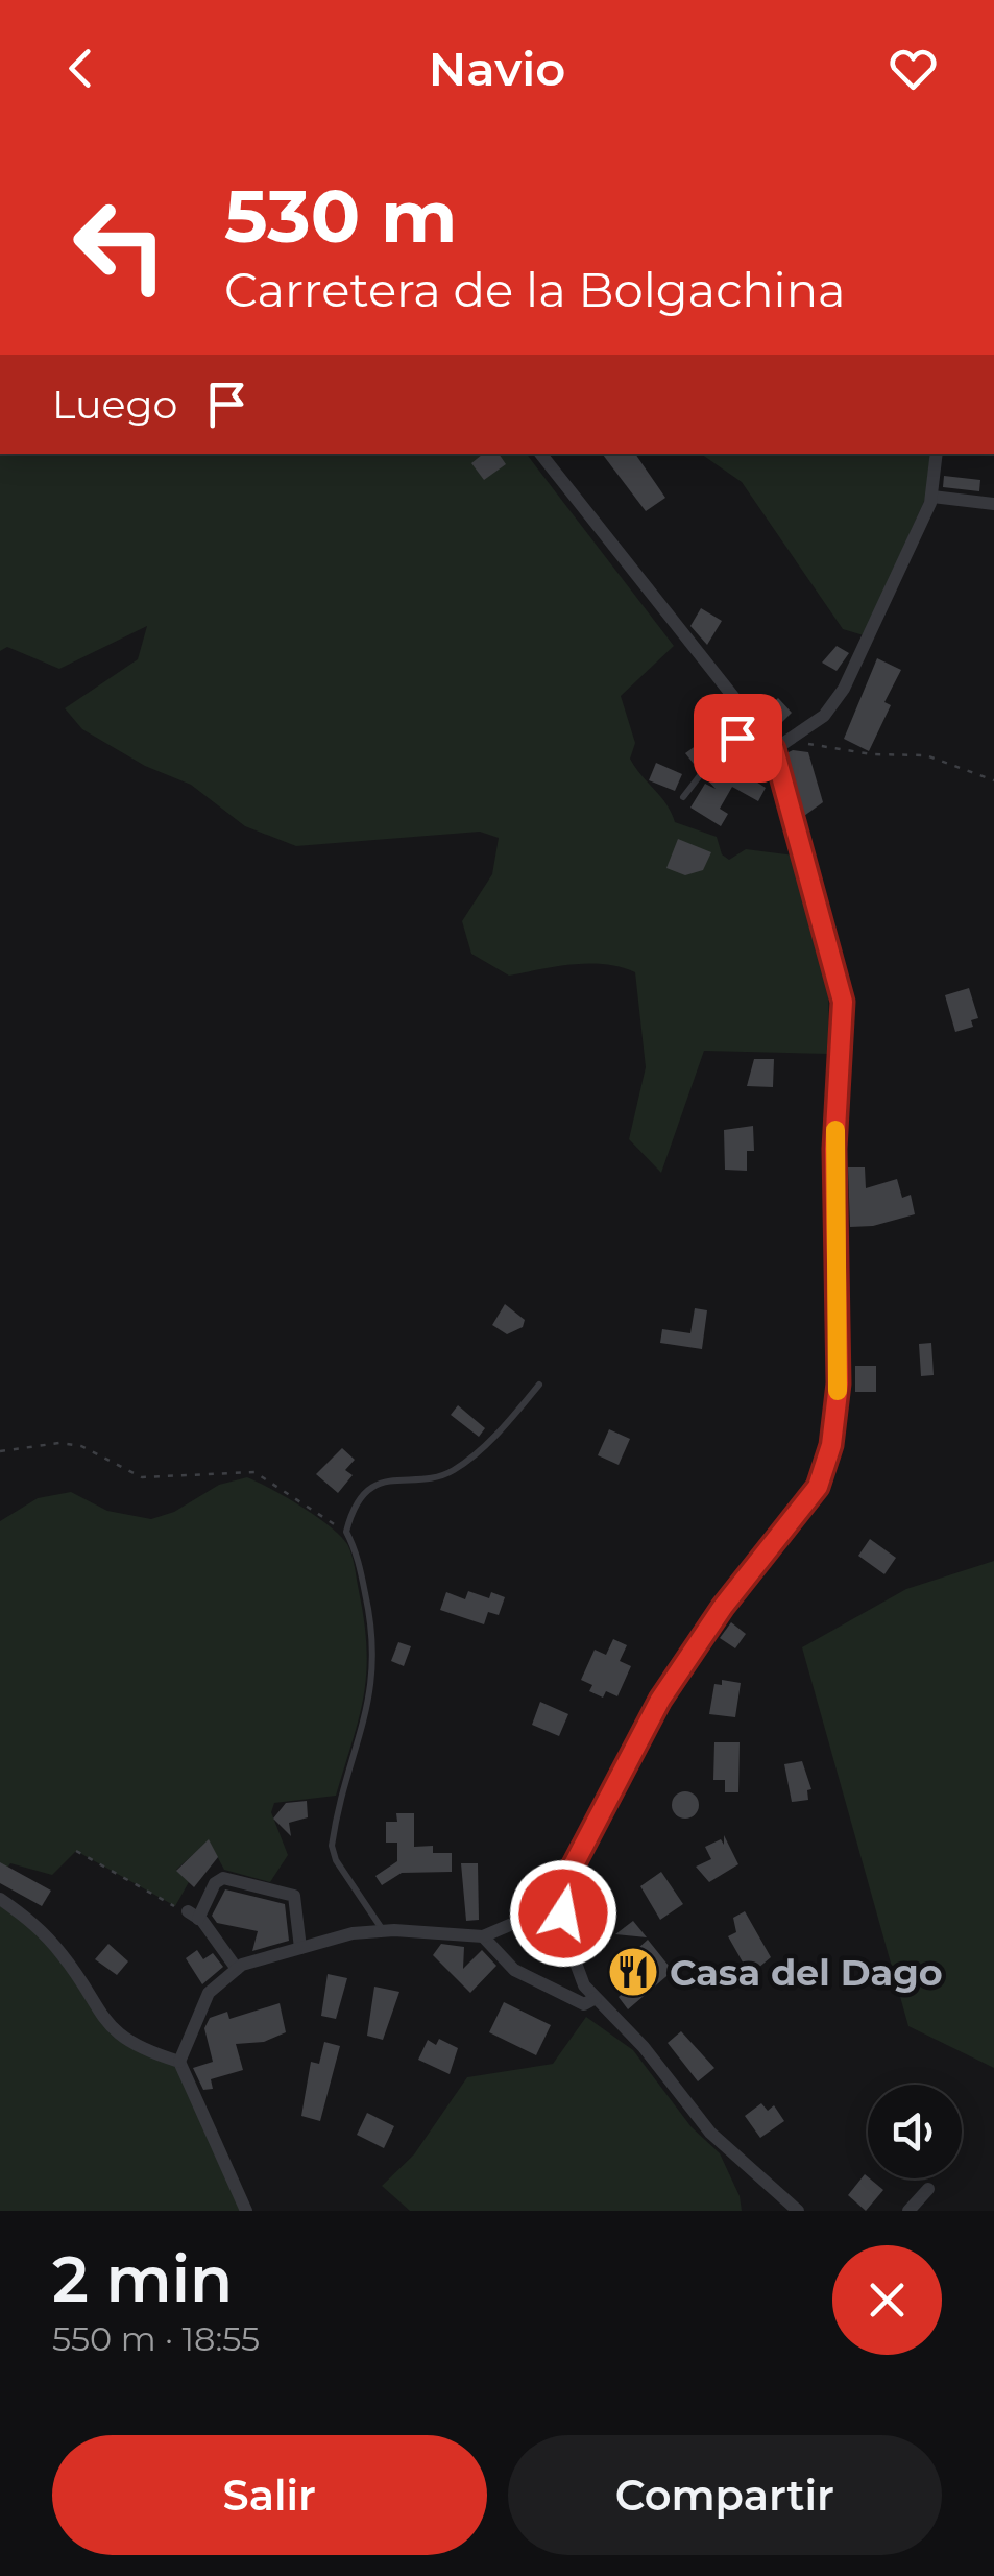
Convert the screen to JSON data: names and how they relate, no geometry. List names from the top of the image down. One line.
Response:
{"places":{"restaurant":["Casa del Dago"]},"page":{"header":"Navio","turn":["530 m","Carretera de la Bolgachina"],"then":"Luego","heading":["2 min","550 m · 18:55"],"buttons":["Salir","Compartir"]}}
